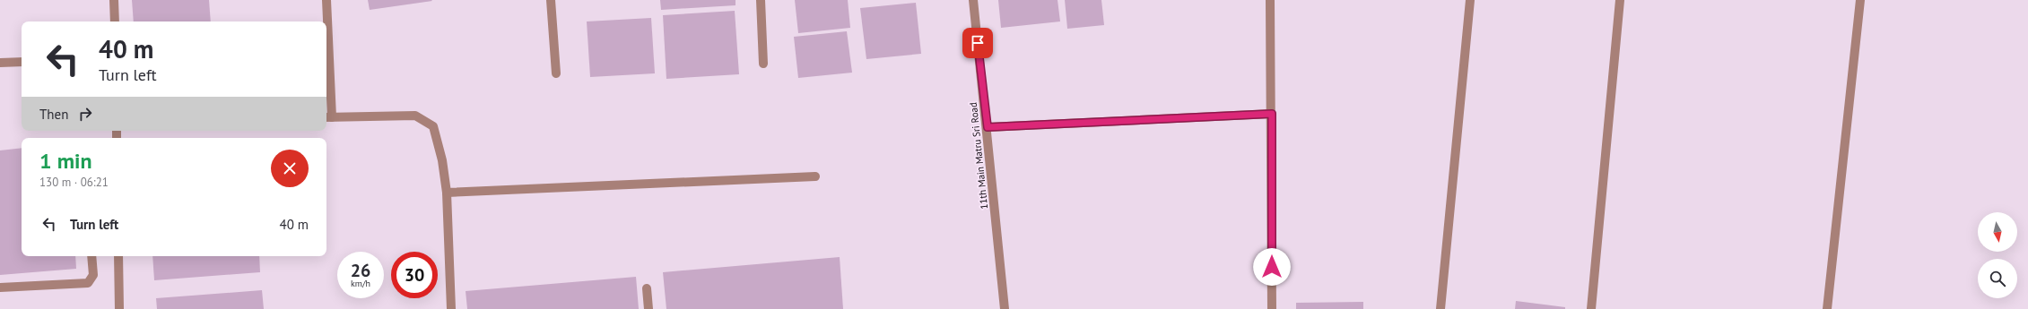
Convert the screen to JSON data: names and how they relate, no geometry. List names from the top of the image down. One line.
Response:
{"streets":{"street":["11th Main Matru Sri Road"]},"north":"bottom","page":{"turn":["40 m","Turn left"],"then":"Then","heading":["1 min","130 m · 06:21"],"list":[{"name":"Turn left","value":"40 m"}],"speed":"26 km/h","limit":"30"}}
